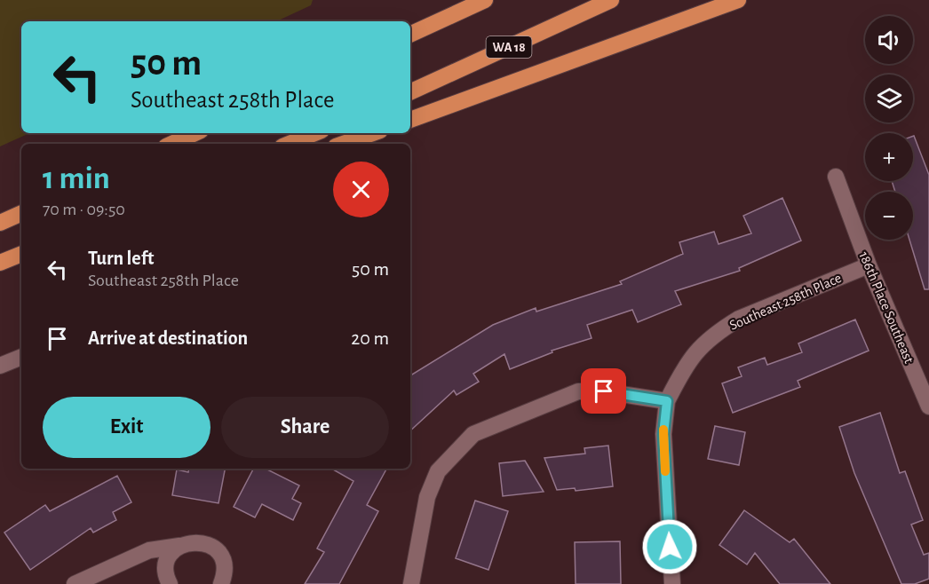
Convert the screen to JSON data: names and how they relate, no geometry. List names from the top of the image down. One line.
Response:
{"streets":{"highway":["WA 18"],"street":["Southeast 258th Place","186th Place Southeast"]},"crossings":[["Southeast 258th Place","186th Place Southeast"]],"page":{"map_buttons":["+","−"],"turn":["50 m","Southeast 258th Place"],"heading":["1 min","70 m · 09:50"],"list":[{"name":"Turn left","note":"Southeast 258th Place","value":"50 m"},{"name":"Arrive at destination","value":"20 m"}],"buttons":["Exit","Share"]}}
